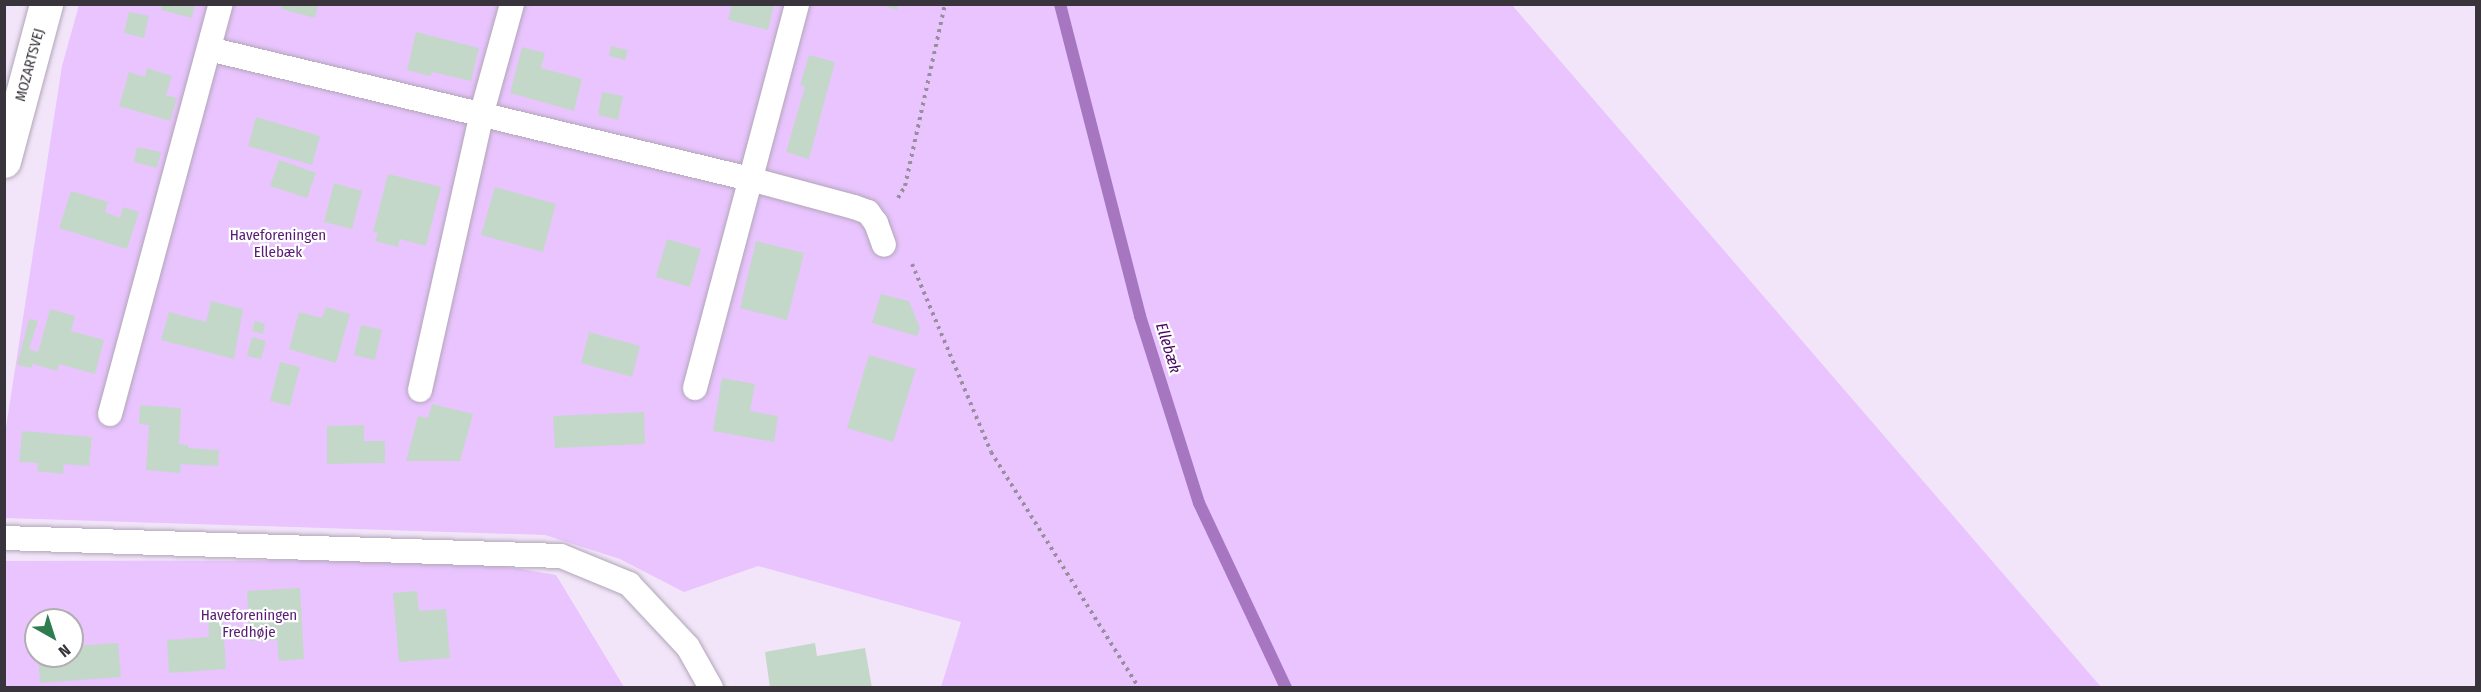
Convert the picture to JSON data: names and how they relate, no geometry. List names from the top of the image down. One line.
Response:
{"streets":{"street":["MOZARTSVEJ"]},"water":["Ellebæk"],"parks":["Haveforeningen Ellebæk","Haveforeningen Fredhøje"],"north":"bottom right"}
